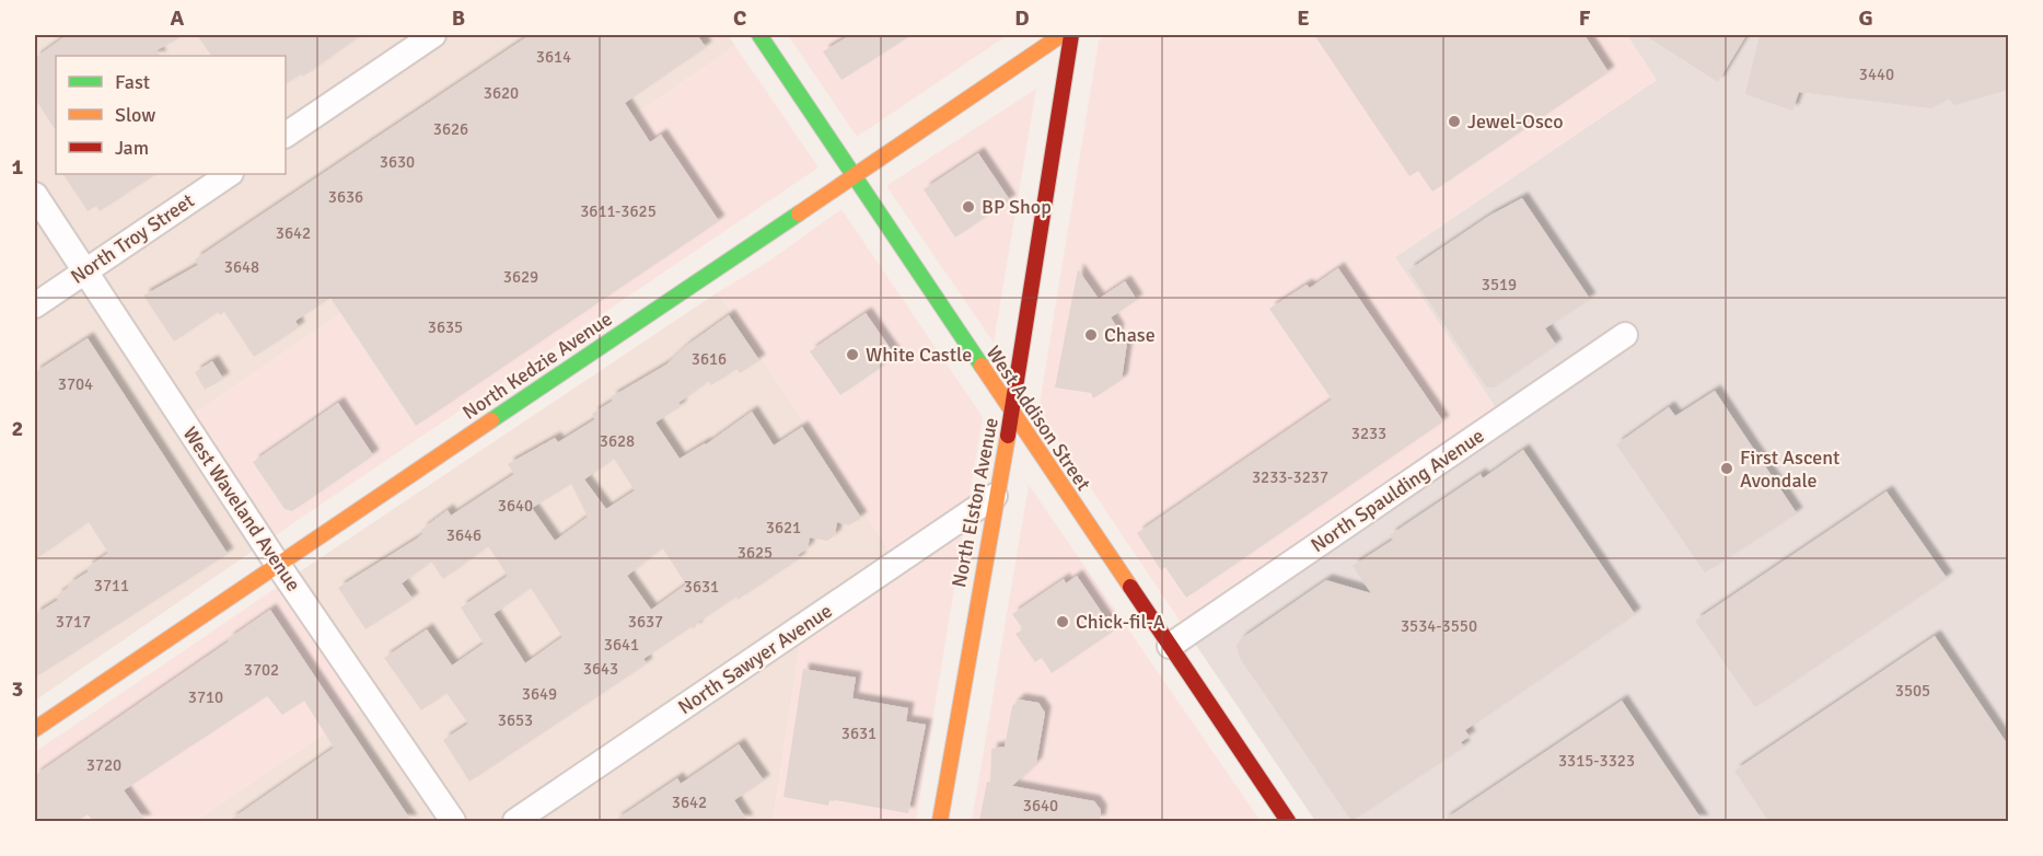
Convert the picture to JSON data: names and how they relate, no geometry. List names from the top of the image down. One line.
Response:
{"streets":{"main road":["North Kedzie Avenue","West Addison Street","North Elston Avenue"],"street":["North Troy Street","North Spaulding Avenue","West Waveland Avenue","North Sawyer Avenue"]},"crossings":[["North Troy Street","West Waveland Avenue"],["North Kedzie Avenue","West Addison Street"],["North Kedzie Avenue","West Waveland Avenue"],["West Addison Street","North Spaulding Avenue"],["West Addison Street","North Elston Avenue"],["North Elston Avenue","North Sawyer Avenue"]],"places":["Jewel-Osco","BP Shop","Chase","White Castle","First Ascent Avondale","Chick-fil-A"],"house_numbers":["3614","3440","3620","3626","3630","3636","3611-3625","3642","3648","3629","3519","3635","3616","3704","3233","3628","3233-3237","3640","3621","3646","3625","3711","3631","3717","3637","3534-3550","3641","3643","3702","3505","3649","3710","3653","3631","3315-3323","3720","3642","3640"],"legend":["Fast","Slow","Jam"],"grid":{"columns":["A","B","C","D","E","F","G"],"rows":["1","2","3"]}}
